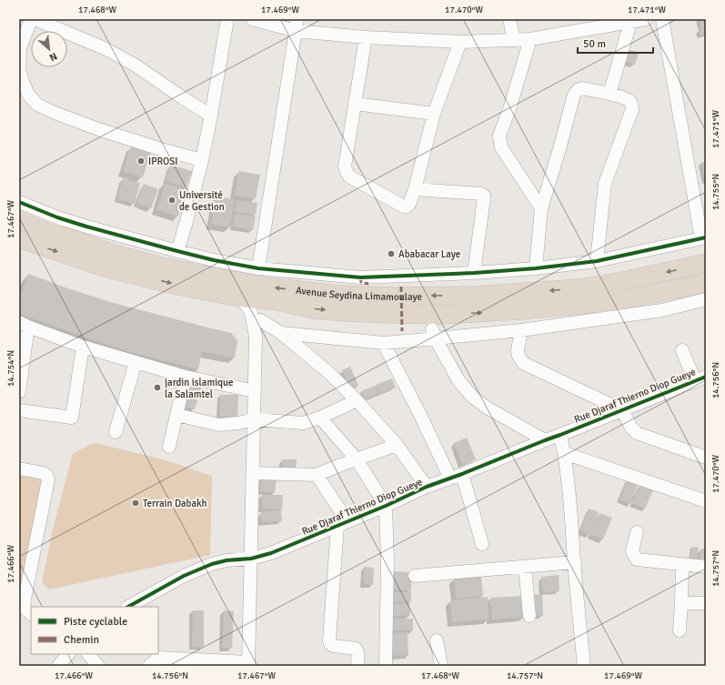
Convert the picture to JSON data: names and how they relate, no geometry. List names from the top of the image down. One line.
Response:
{"streets":{"highway":["Avenue Seydina Limamoulaye"],"street":["Rue Djaraf Thierno Diop Gueye"]},"places":["IPROSI","Université de Gestion","Ababacar Laye","jardin islamique la Salamtel","Terrain Dabakh"],"legend":["Piste cyclable","Chemin"],"scale_bar":"50 m","north":"bottom right","coordinates":["17.468°W","17.469°W","17.470°W","17.471°W","14.755°N","17.467°W","14.754°N","14.756°N","17.466°W","14.757°N"]}
